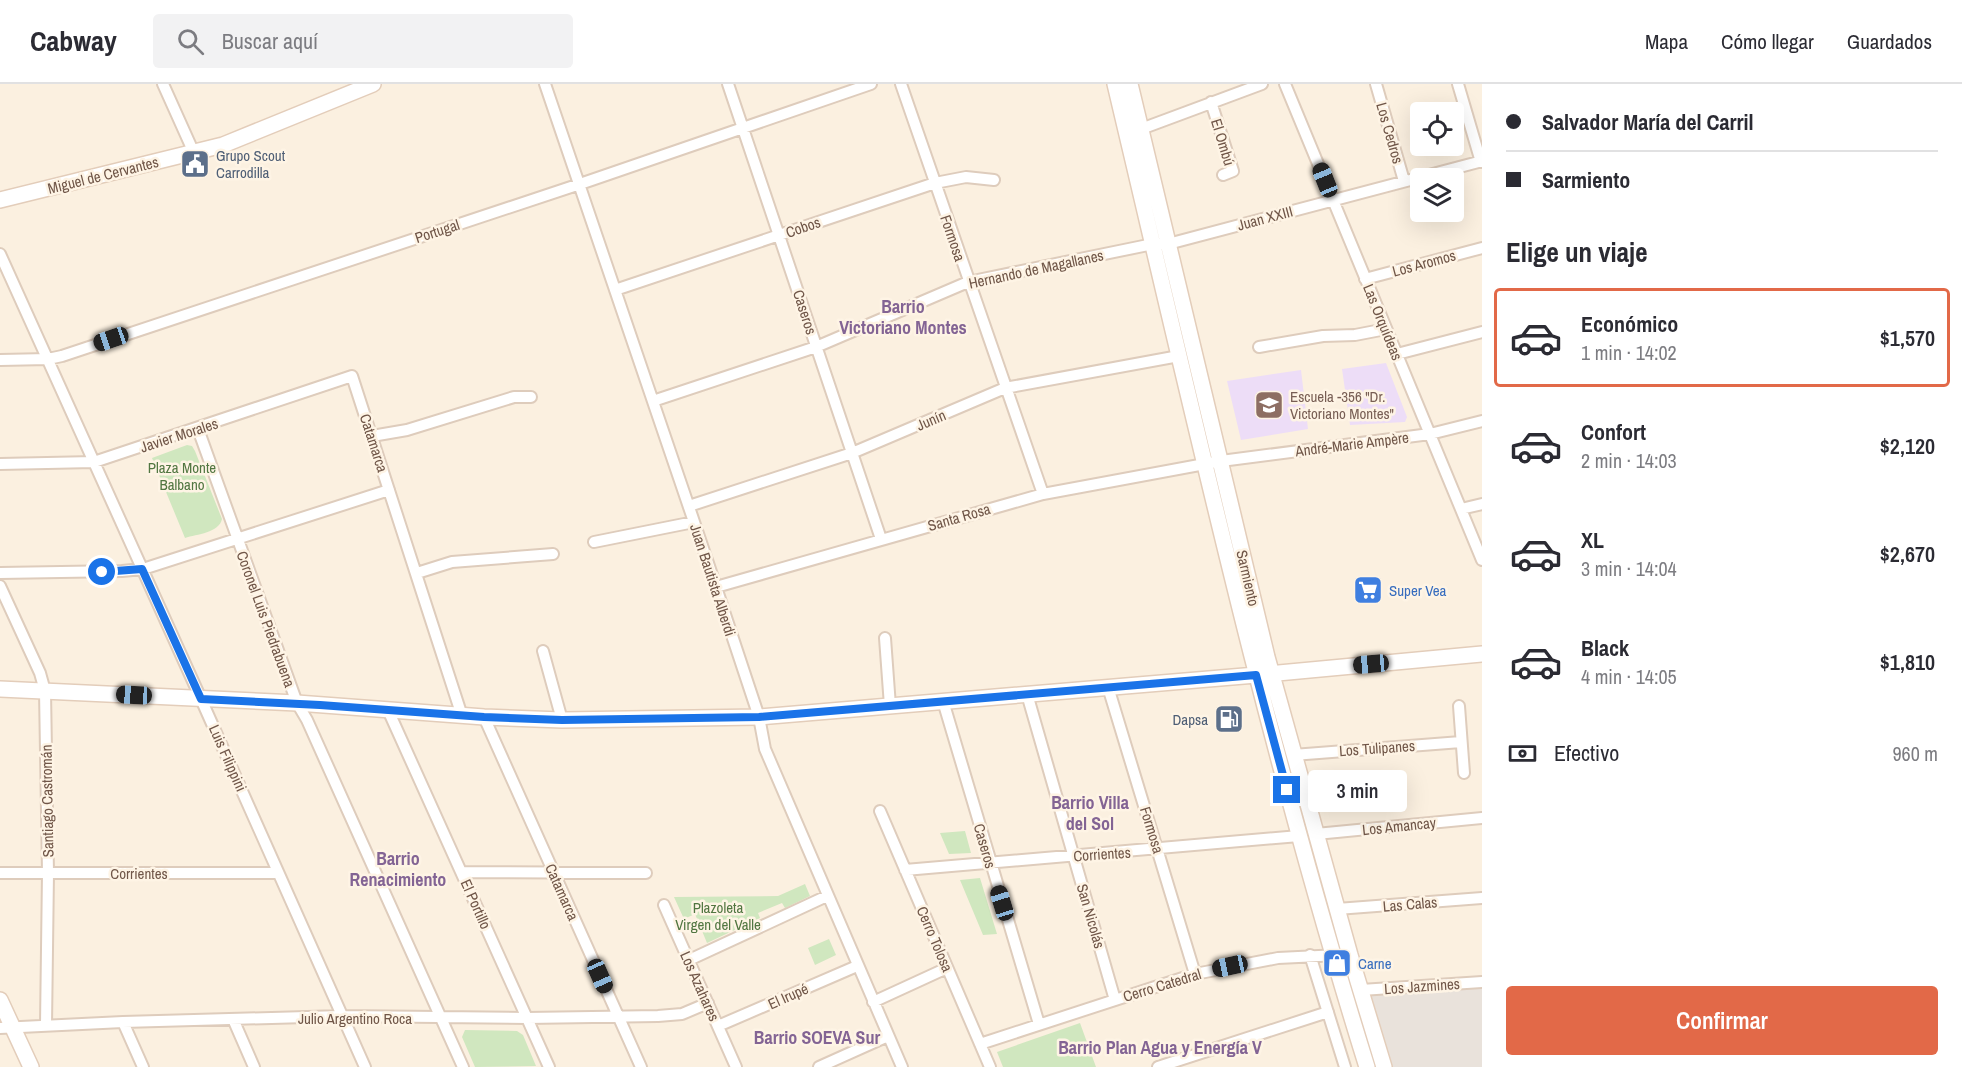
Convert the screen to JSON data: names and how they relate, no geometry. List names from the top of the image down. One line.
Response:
{"streets":{"main road":["Miguel de Cervantes","Sarmiento"],"street":["Los Cedros","El Ombú","Juan XXIII","Cobos","Portugal","Formosa","Los Aromos","Hernando de Magallanes","Caseros","Las Orquídeas","Junín","Javier Morales","Catamarca","André-Marie Ampère","Santa Rosa","Juan Bautista Alberdi","Coronel Luis Piedrabuena","Los Tulipanes","Luis Filippini","Santiago Castromán","Los Amancay","Corrientes","El Portillo","Las Calas","San Nicolás","Cerro Tolosa","Cerro Catedral","Los Azahares","Los Jazmines","El Irupé","Julio Argentino Roca"]},"crossings":[["Los Cedros","Juan XXIII"],["Juan XXIII","Hernando de Magallanes"],["Juan XXIII","Las Orquídeas"],["Juan XXIII","Sarmiento"],["Cobos","Formosa"],["Cobos","Caseros"],["Cobos","Juan Bautista Alberdi"],["Portugal","Caseros"],["Portugal","Juan Bautista Alberdi"],["Portugal","Luis Filippini"],["Formosa","Hernando de Magallanes"],["Formosa","Junín"],["Formosa","Santa Rosa"],["Formosa","Corrientes"],["Formosa","Cerro Catedral"],["Los Aromos","Las Orquídeas"],["Hernando de Magallanes","Caseros"],["Hernando de Magallanes","Sarmiento"],["Hernando de Magallanes","Juan Bautista Alberdi"],["Caseros","Junín"],["Caseros","Santa Rosa"],["Caseros","Corrientes"],["Caseros","Cerro Catedral"],["Las Orquídeas","André-Marie Ampère"],["Junín","Sarmiento"],["Junín","Juan Bautista Alberdi"],["Javier Morales","Catamarca"],["Javier Morales","Coronel Luis Piedrabuena"],["Javier Morales","Luis Filippini"],["Catamarca","Julio Argentino Roca"],["André-Marie Ampère","Santa Rosa"],["André-Marie Ampère","Sarmiento"],["Santa Rosa","Sarmiento"],["Santa Rosa","Juan Bautista Alberdi"],["Sarmiento","Los Tulipanes"],["Sarmiento","Los Amancay"],["Sarmiento","Corrientes"],["Sarmiento","Las Calas"],["Sarmiento","Cerro Catedral"],["Sarmiento","Los Jazmines"],["Juan Bautista Alberdi","El Irupé"],["Coronel Luis Piedrabuena","Julio Argentino Roca"],["Luis Filippini","Corrientes"],["Luis Filippini","Julio Argentino Roca"],["Santiago Castromán","Corrientes"],["Santiago Castromán","Julio Argentino Roca"],["Corrientes","San Nicolás"],["Corrientes","Cerro Tolosa"],["El Portillo","Julio Argentino Roca"],["San Nicolás","Cerro Catedral"],["Cerro Tolosa","Cerro Catedral"],["Los Azahares","El Irupé"],["Los Azahares","Julio Argentino Roca"]],"districts":["Barrio Victoriano Montes","Barrio Villa del Sol","Barrio Renacimiento","Barrio SOEVA Sur","Barrio Plan Agua y Energía V"],"parks":["Plaza Monte Balbano","Plazoleta Virgen del Valle"],"places":{"public building":["Grupo Scout Carrodilla"],"school or university":["Escuela -356 \"Dr. Victoriano Montes\""],"supermarket":["Super Vea"],"fuel station":["Dapsa"],"shop":["Carne"]},"page":{"header":"Cabway","search":"Buscar aquí","nav":["Mapa","Cómo llegar","Guardados"],"banner":["Salvador María del Carril","Sarmiento"],"heading":"Elige un viaje","list":[{"name":"Económico","note":"1 min · 14:02","value":"$1,570"},{"name":"Confort","note":"2 min · 14:03","value":"$2,120"},{"name":"XL","note":"3 min · 14:04","value":"$2,670"},{"name":"Black","note":"4 min · 14:05","value":"$1,810"}],"pay":["Efectivo","960 m"],"bubble":"3 min","buttons":"Confirmar"}}
